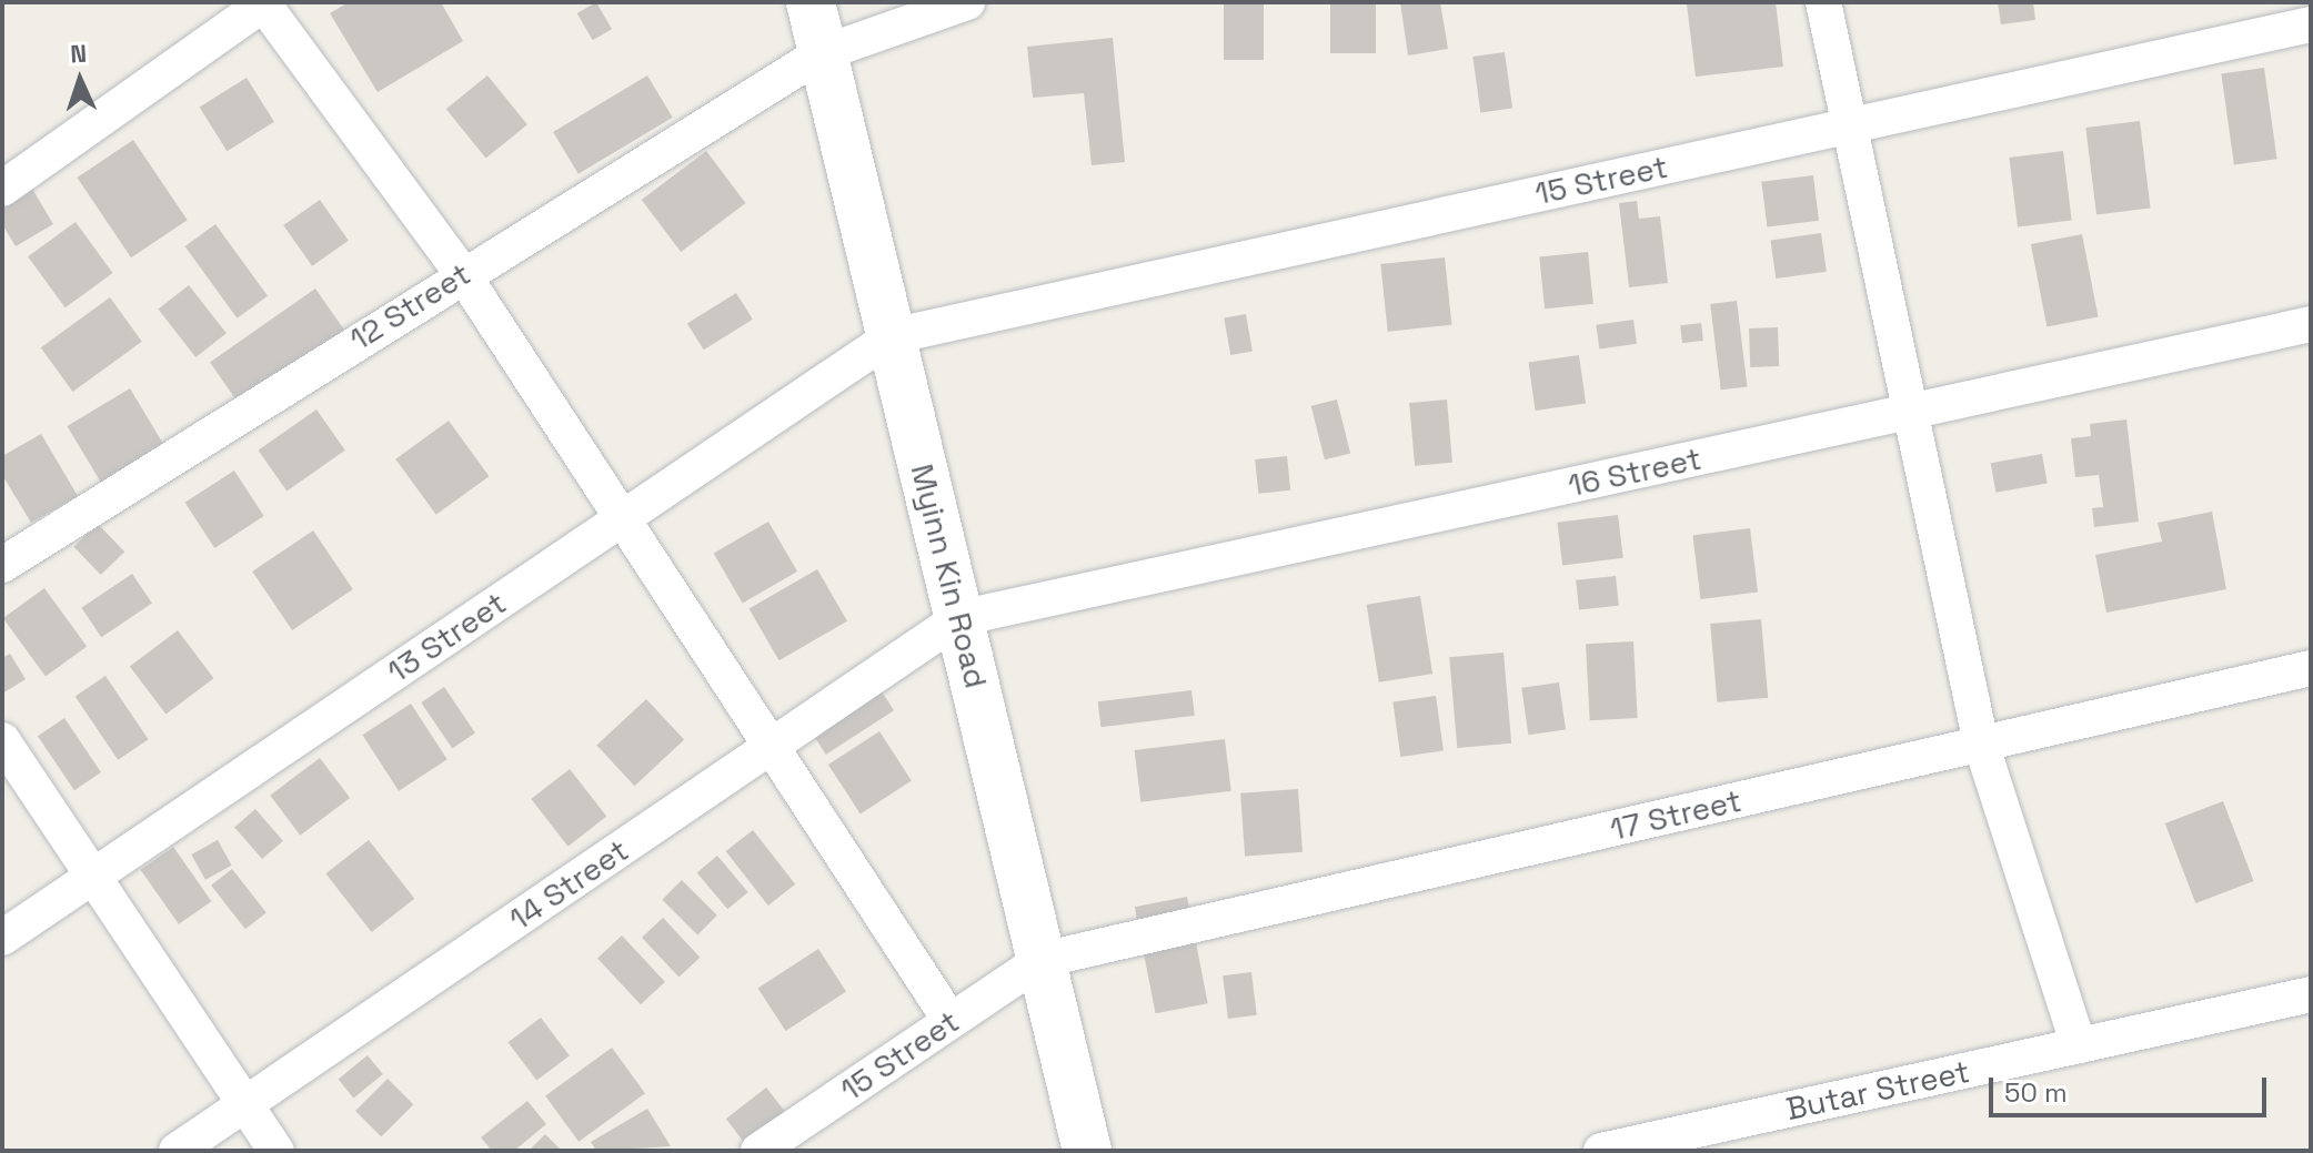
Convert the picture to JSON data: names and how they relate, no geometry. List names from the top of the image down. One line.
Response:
{"streets":{"street":["15 Street","12 Street","16 Street","Myinn Kin Road","13 Street","17 Street","14 Street","Butar Street"]},"crossings":[["15 Street","Myinn Kin Road"],["15 Street","13 Street"],["15 Street","17 Street"],["12 Street","Myinn Kin Road"],["16 Street","Myinn Kin Road"],["16 Street","14 Street"],["Myinn Kin Road","13 Street"],["Myinn Kin Road","17 Street"],["Myinn Kin Road","14 Street"]],"scale_bar":"50 m","north":"top"}
